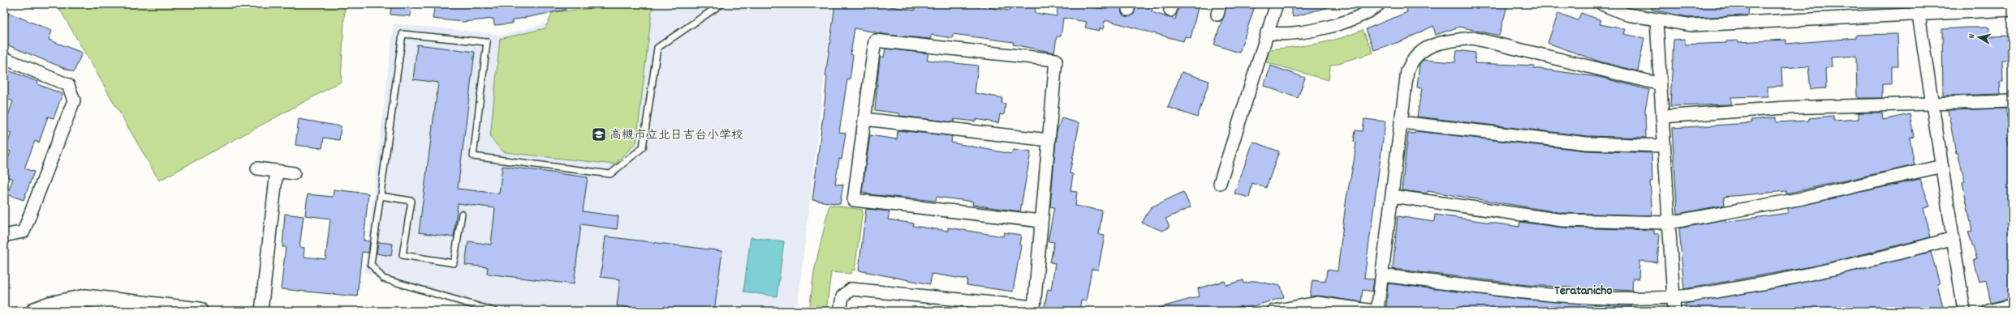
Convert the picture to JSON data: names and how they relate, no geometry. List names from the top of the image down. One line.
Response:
{"districts":["Teratanicho"],"places":{"school or university":["高槻市立北日吉台小学校"]},"north":"left"}
